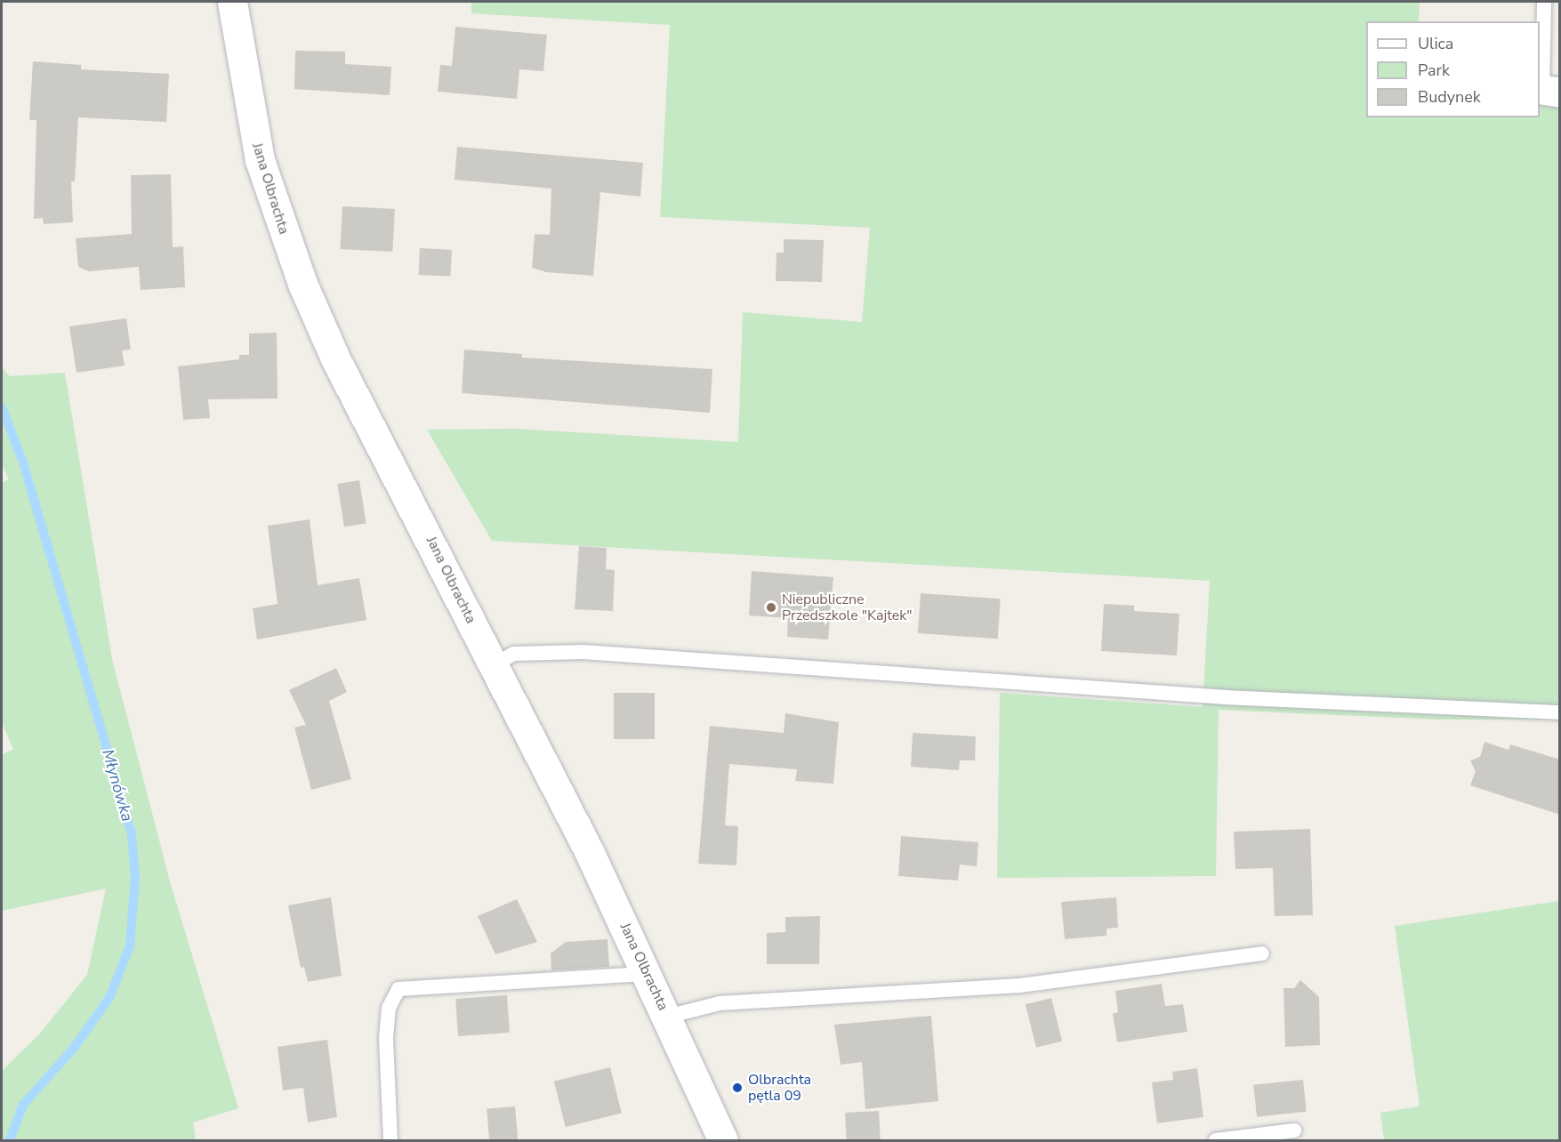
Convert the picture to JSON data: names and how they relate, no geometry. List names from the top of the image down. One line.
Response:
{"streets":{"street":["Jana Olbrachta"]},"water":["Młynówka"],"places":["Niepubliczne Przedszkole \"Kajtek\"","Olbrachta pętla 09"],"legend":["Ulica","Park","Budynek"]}
